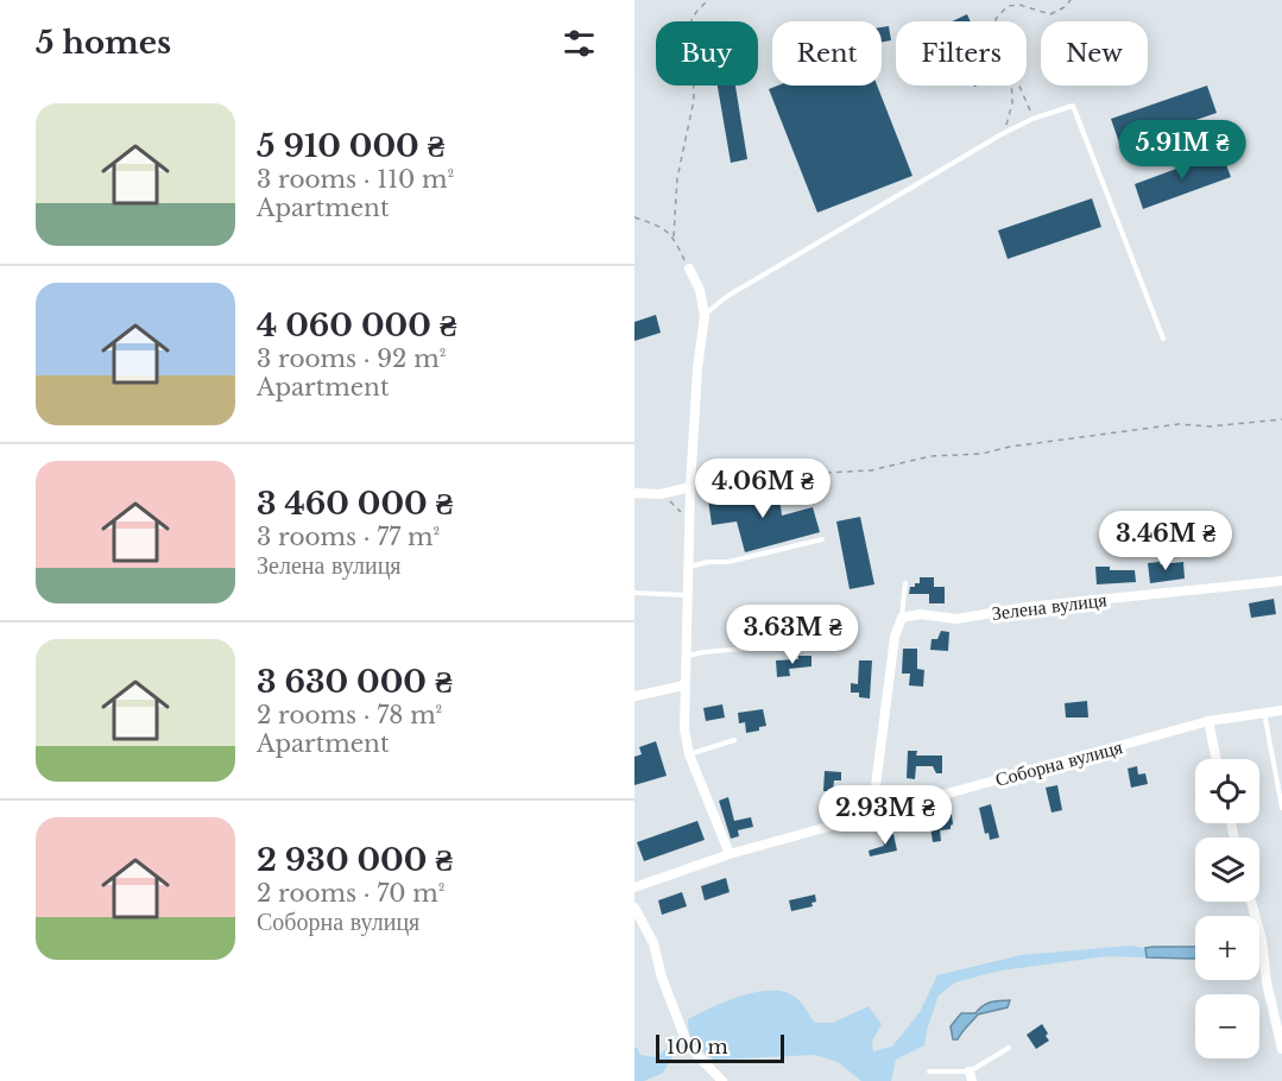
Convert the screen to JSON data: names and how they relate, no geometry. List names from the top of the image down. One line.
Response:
{"streets":{"street":["Зелена вулиця","Соборна вулиця"]},"scale_bar":"100 m","page":{"heading":"5 homes","chip":["Buy","Rent","Filters","New"],"list":[{"name":"5 910 000 ₴","note":"3 rooms · 110 m² · Apartment"},{"name":"4 060 000 ₴","note":"3 rooms · 92 m² · Apartment"},{"name":"3 460 000 ₴","note":"3 rooms · 77 m² · Зелена вулиця"},{"name":"3 630 000 ₴","note":"2 rooms · 78 m² · Apartment"},{"name":"2 930 000 ₴","note":"2 rooms · 70 m² · Соборна вулиця"}],"price":["5.91M ₴","4.06M ₴","3.46M ₴","3.63M ₴","2.93M ₴"],"map_buttons":["+","−"],"scale":"100 m"}}
